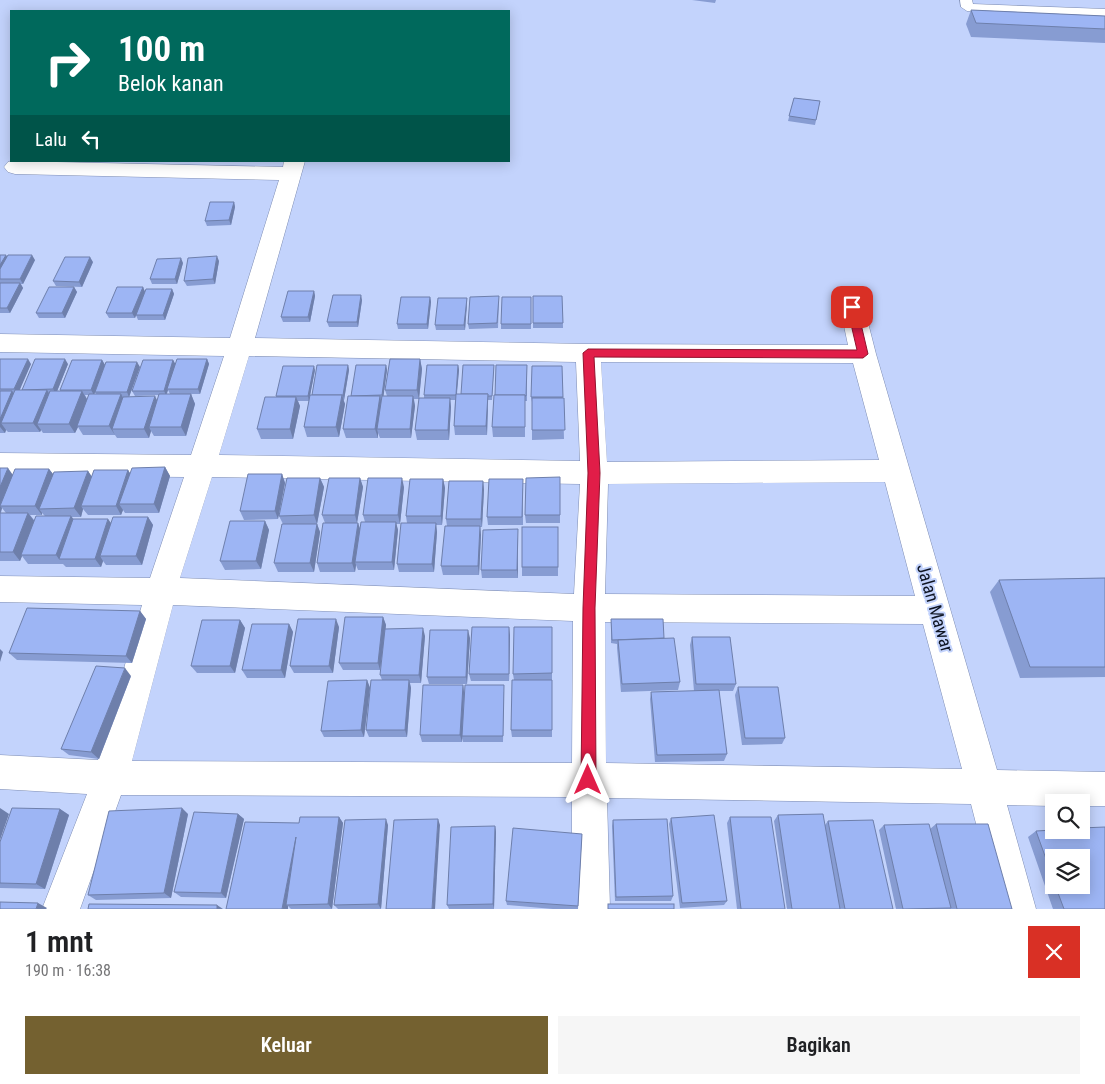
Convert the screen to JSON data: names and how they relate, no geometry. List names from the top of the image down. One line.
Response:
{"streets":{"street":["Jalan Mawar"]},"page":{"turn":["100 m","Belok kanan"],"then":"Lalu","heading":["1 mnt","190 m · 16:38"],"buttons":["Keluar","Bagikan"]}}
